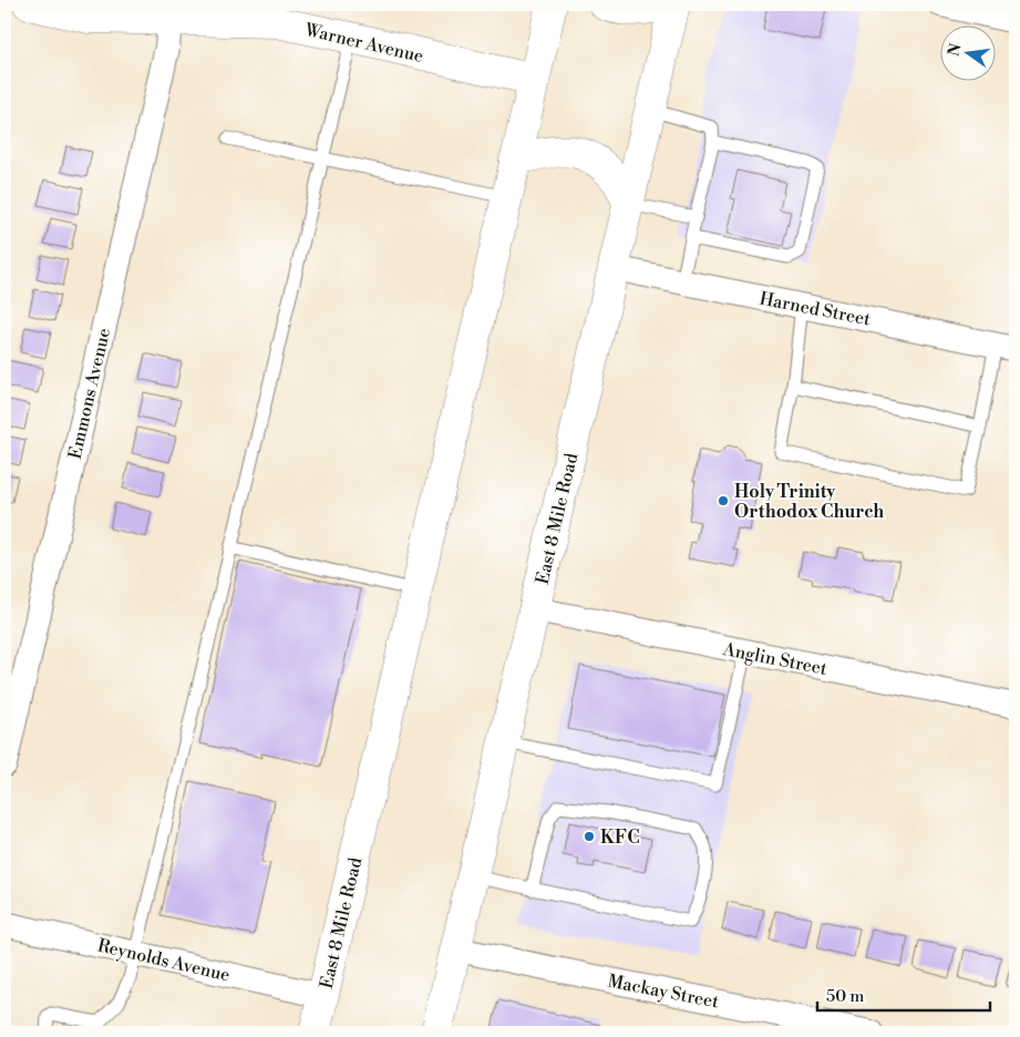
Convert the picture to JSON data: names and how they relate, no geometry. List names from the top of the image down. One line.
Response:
{"streets":{"main road":["Warner Avenue","East 8 Mile Road"],"street":["Harned Street","Emmons Avenue","Anglin Street","Reynolds Avenue","Mackay Street"]},"crossings":[["Warner Avenue","Emmons Avenue"],["Warner Avenue","East 8 Mile Road"],["Harned Street","East 8 Mile Road"],["East 8 Mile Road","Anglin Street"],["East 8 Mile Road","Reynolds Avenue"],["East 8 Mile Road","Mackay Street"]],"places":["Holy Trinity Orthodox Church","KFC"],"scale_bar":"50 m","north":"left"}
